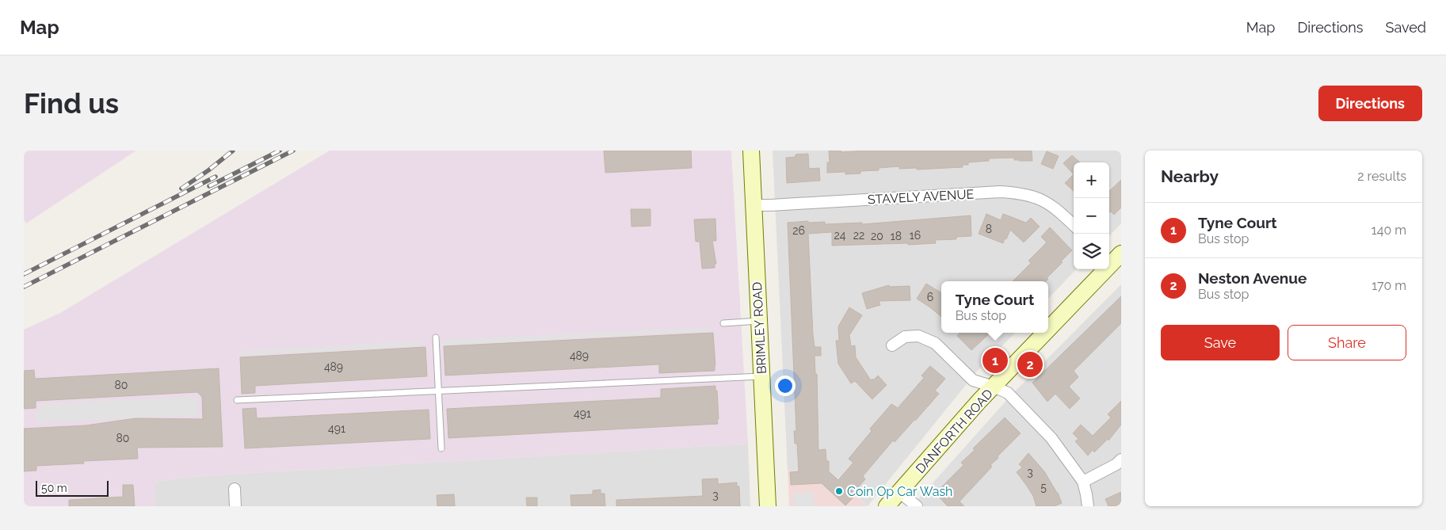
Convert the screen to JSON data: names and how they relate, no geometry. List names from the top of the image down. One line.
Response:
{"streets":{"main road":["BRIMLEY ROAD","DANFORTH ROAD"],"street":["STAVELY AVENUE"]},"crossings":[["STAVELY AVENUE","BRIMLEY ROAD"]],"places":["Coin Op Car Wash"],"house_numbers":["8","26","24","22","16","20","18","6","489","489","80","491","491","80","3","5","3"],"scale_bar":"50 m","page":{"header":"Map","nav":["Map","Directions","Saved"],"buttons":["Directions",["Save","Share"]],"title":"Find us","heading":["Nearby","2 results"],"map_buttons":["+","−"],"list":[{"mark":"1","name":"Tyne Court","note":"Bus stop","value":"140 m"},{"mark":"2","name":"Neston Avenue","note":"Bus stop","value":"170 m"}],"popup":["Tyne Court","Bus stop"],"pins":["1","2"],"scale":"50 m"}}
